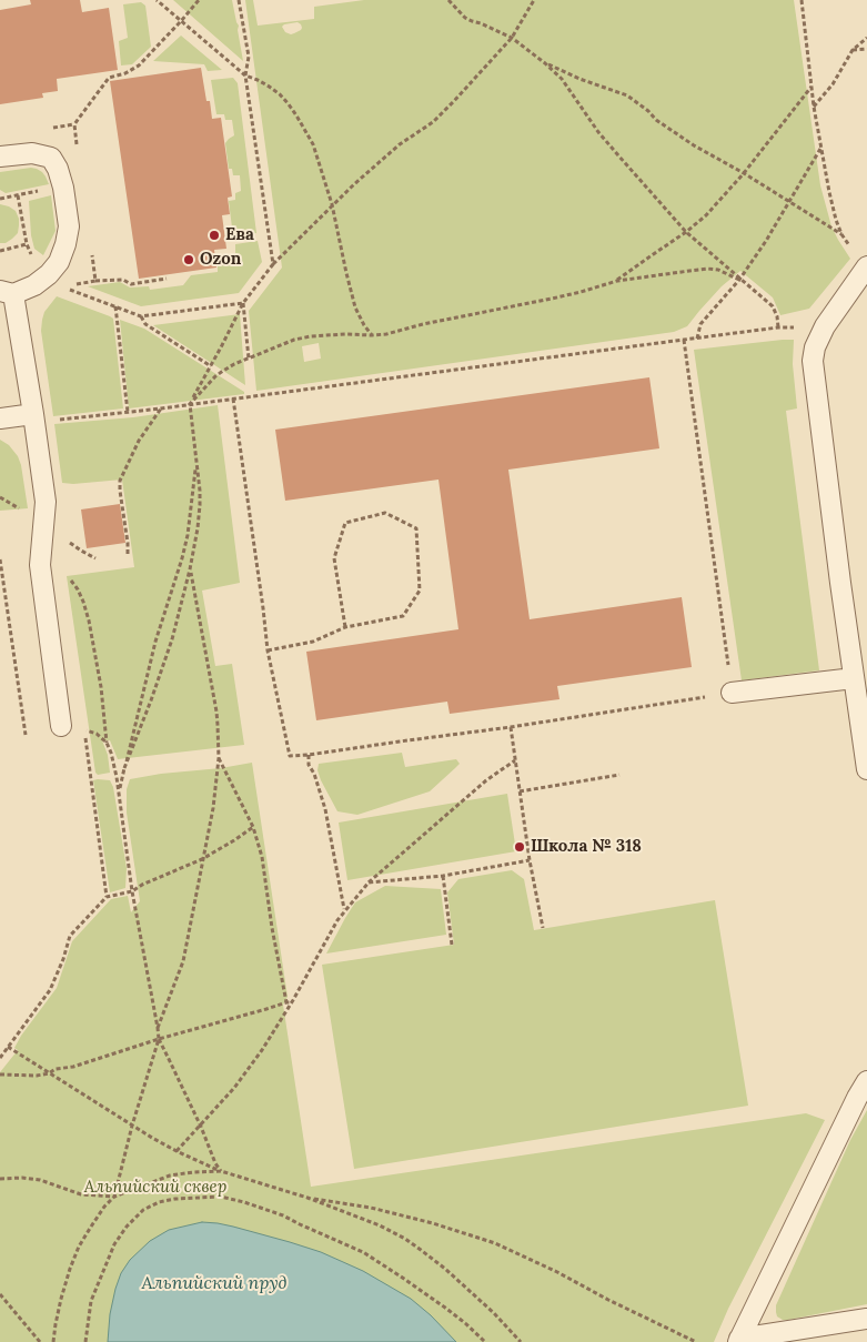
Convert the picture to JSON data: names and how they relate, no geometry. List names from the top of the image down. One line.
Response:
{"water":["Альпийский пруд"],"parks":["Альпийский сквер"],"places":["Ева","Ozon","Школа № 318"]}
